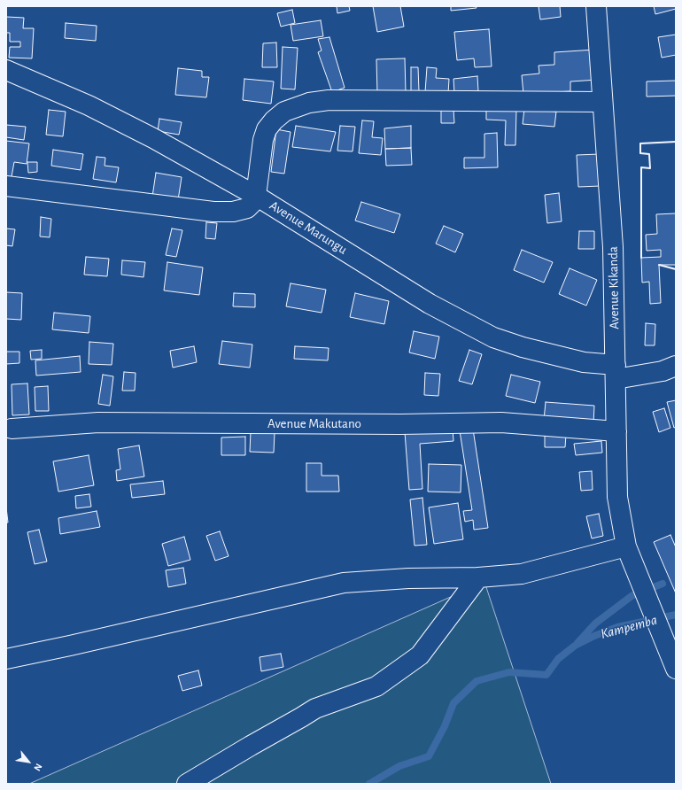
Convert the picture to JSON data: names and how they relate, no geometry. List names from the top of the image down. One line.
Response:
{"streets":{"street":["Avenue Marungu","Avenue Kikanda","Avenue Makutano"]},"crossings":[["Avenue Marungu","Avenue Kikanda"],["Avenue Kikanda","Avenue Makutano"]],"water":["Kampemba"],"north":"bottom right"}
